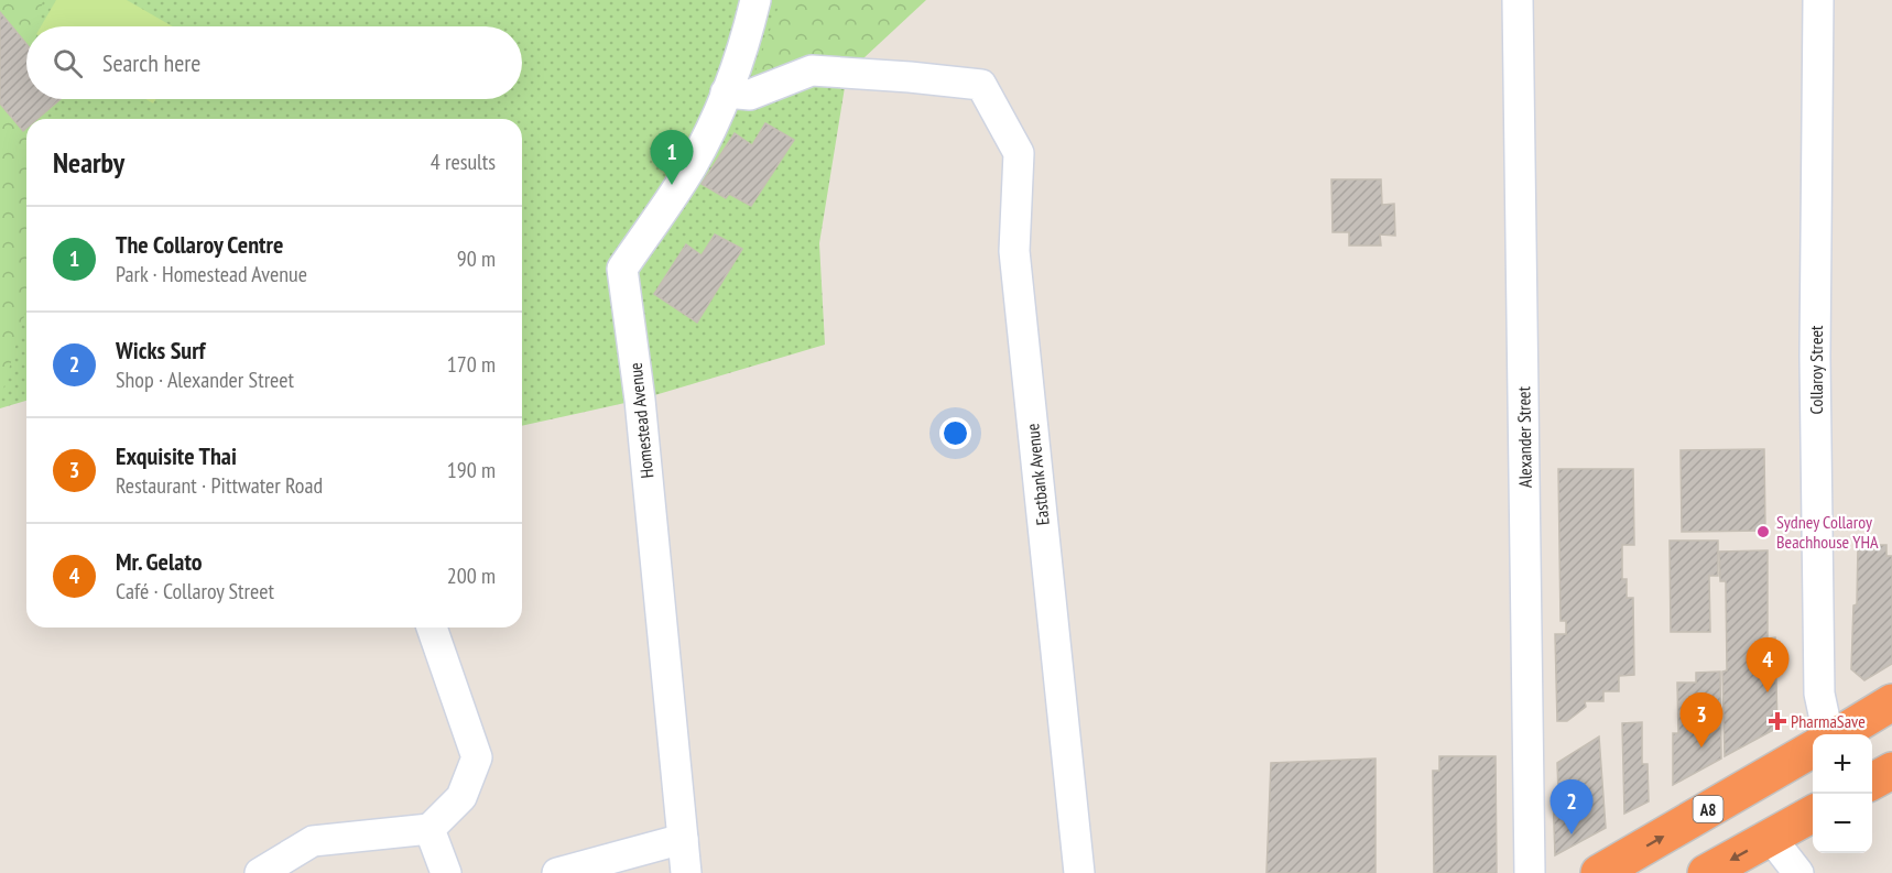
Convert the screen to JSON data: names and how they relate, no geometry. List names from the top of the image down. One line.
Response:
{"streets":{"highway":["A8"],"street":["Collaroy Street","Homestead Avenue","Alexander Street","Eastbank Avenue"]},"crossings":[["Homestead Avenue","Eastbank Avenue"]],"places":{"other":["Sydney Collaroy Beachhouse YHA"],"health":["PharmaSave"]},"page":{"search":"Search here","heading":["Nearby","4 results"],"pins":["1","4","3","2"],"list":[{"mark":"1","name":"The Collaroy Centre","note":"Park · Homestead Avenue","value":"90 m"},{"mark":"2","name":"Wicks Surf","note":"Shop · Alexander Street","value":"170 m"},{"mark":"3","name":"Exquisite Thai","note":"Restaurant · Pittwater Road","value":"190 m"},{"mark":"4","name":"Mr. Gelato","note":"Café · Collaroy Street","value":"200 m"}],"map_buttons":["+","−"]}}
